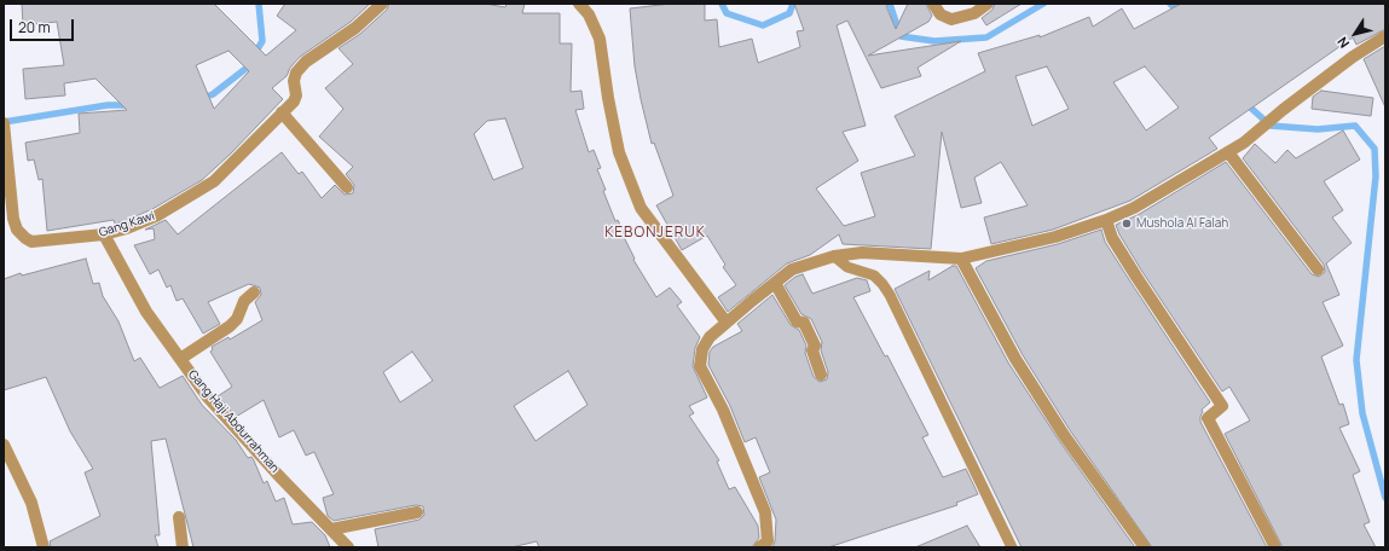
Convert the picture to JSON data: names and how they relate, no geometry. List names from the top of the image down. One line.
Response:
{"streets":{"street":["Gang Kawi","Gang Haji Abdurrahman"]},"crossings":[["Gang Kawi","Gang Haji Abdurrahman"]],"districts":["KEBONJERUK"],"places":["Mushola Al Falah"],"scale_bar":"20 m","north":"bottom left"}
